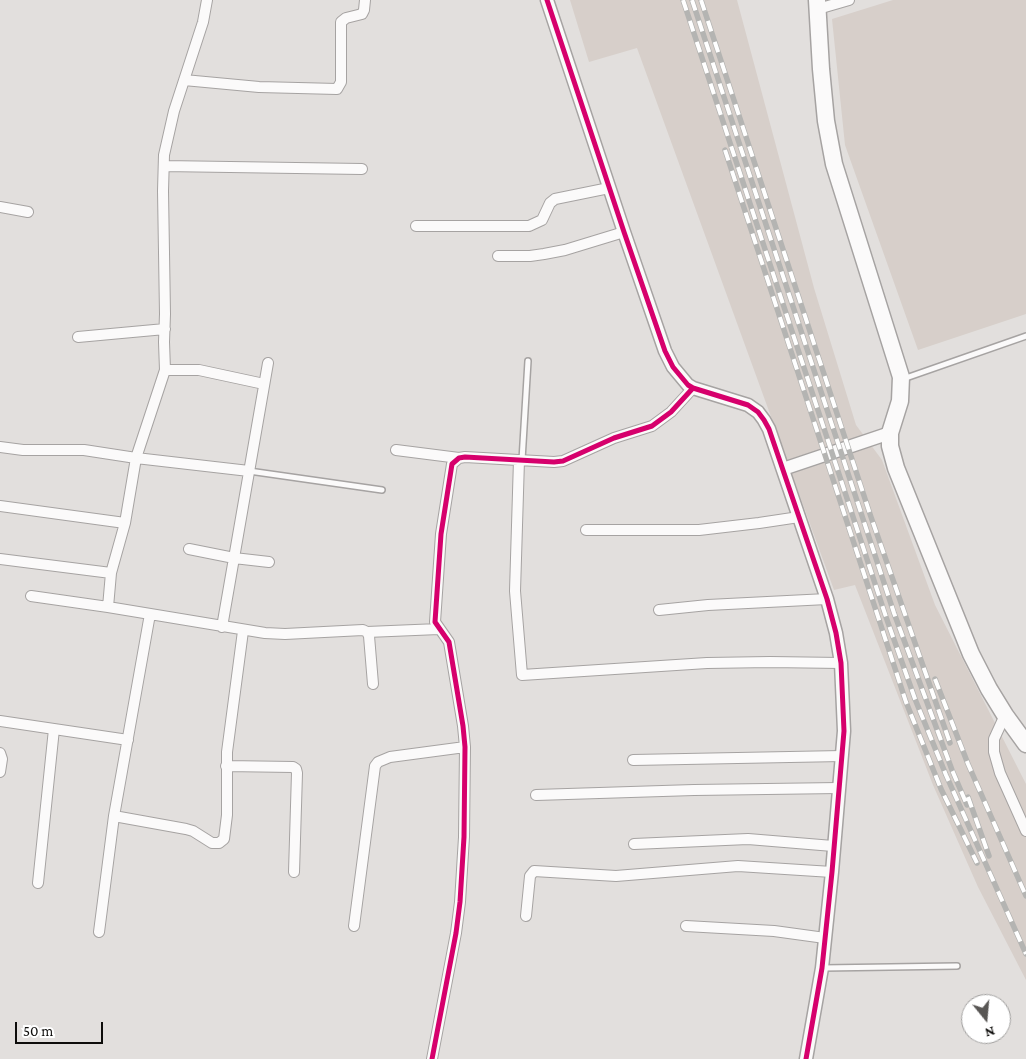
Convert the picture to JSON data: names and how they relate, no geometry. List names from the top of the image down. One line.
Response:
{"scale_bar":"50 m","north":"bottom"}
